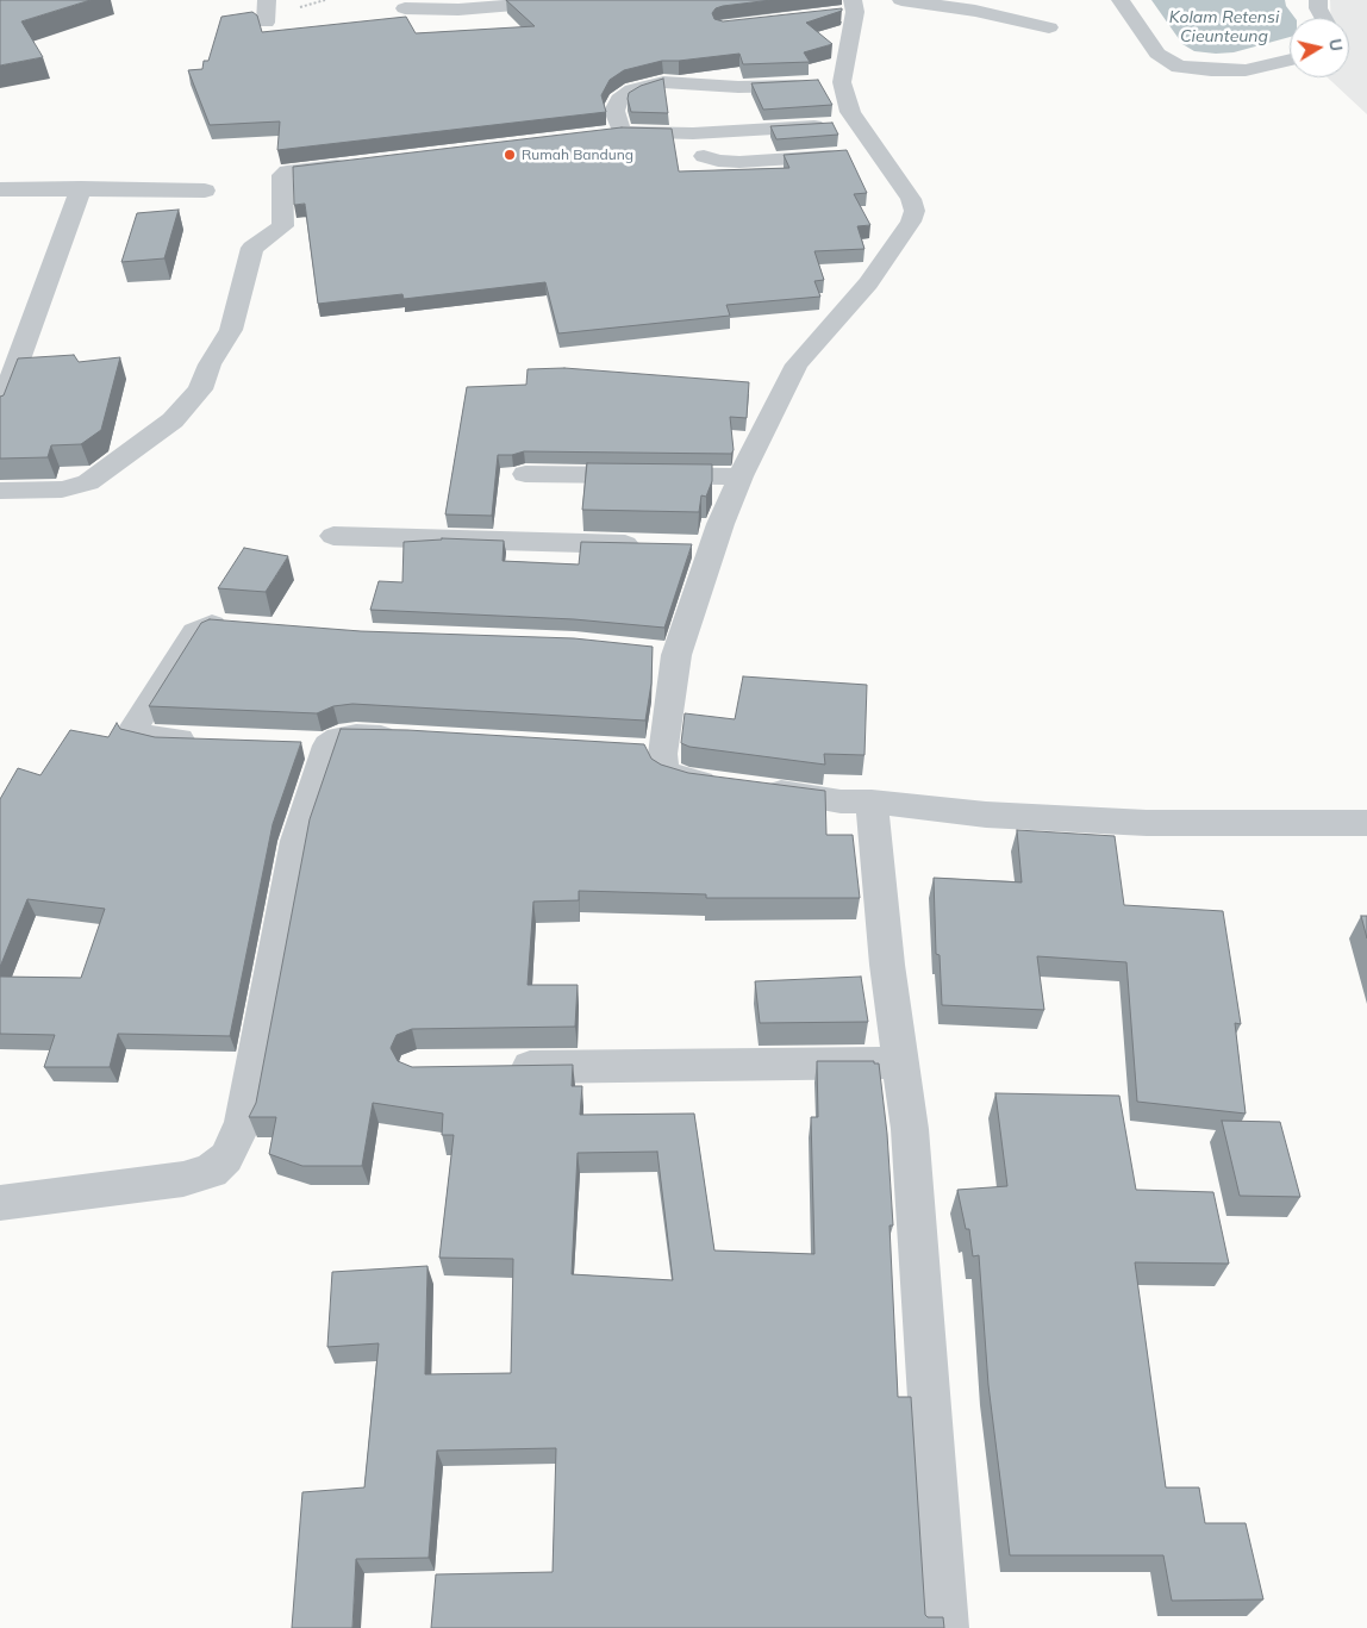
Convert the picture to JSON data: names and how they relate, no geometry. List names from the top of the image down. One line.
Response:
{"water":["Kolam Retensi Cieunteung"],"places":["Rumah Bandung"],"north":"right"}
